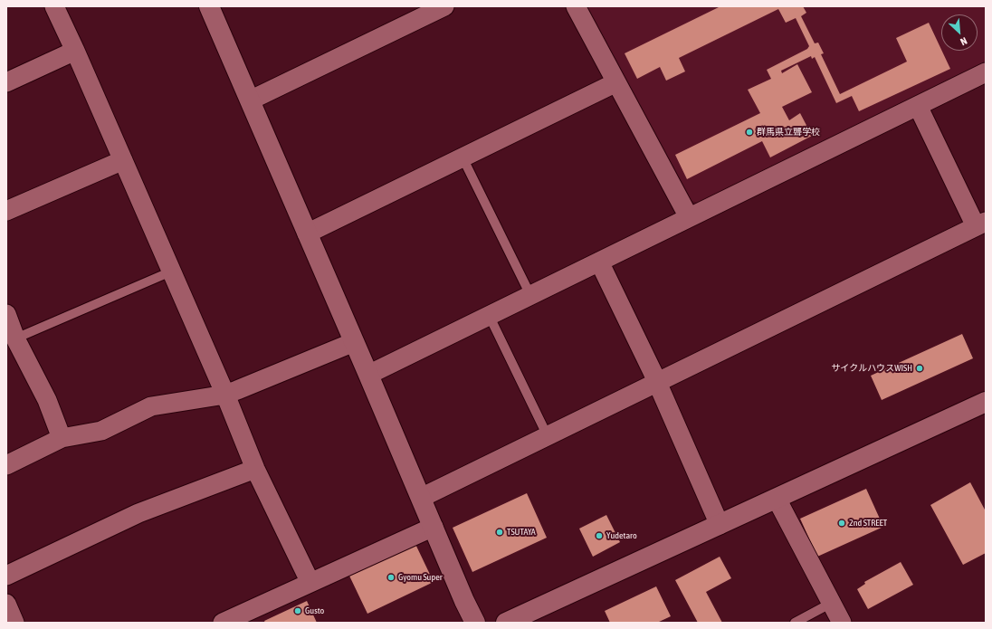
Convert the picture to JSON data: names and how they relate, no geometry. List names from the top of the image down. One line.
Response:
{"places":["群馬県立聾学校","サイクルハウスWISH","2nd STREET","TSUTAYA","Yudetaro","Gyomu Super","Gusto"],"north":"bottom right"}
